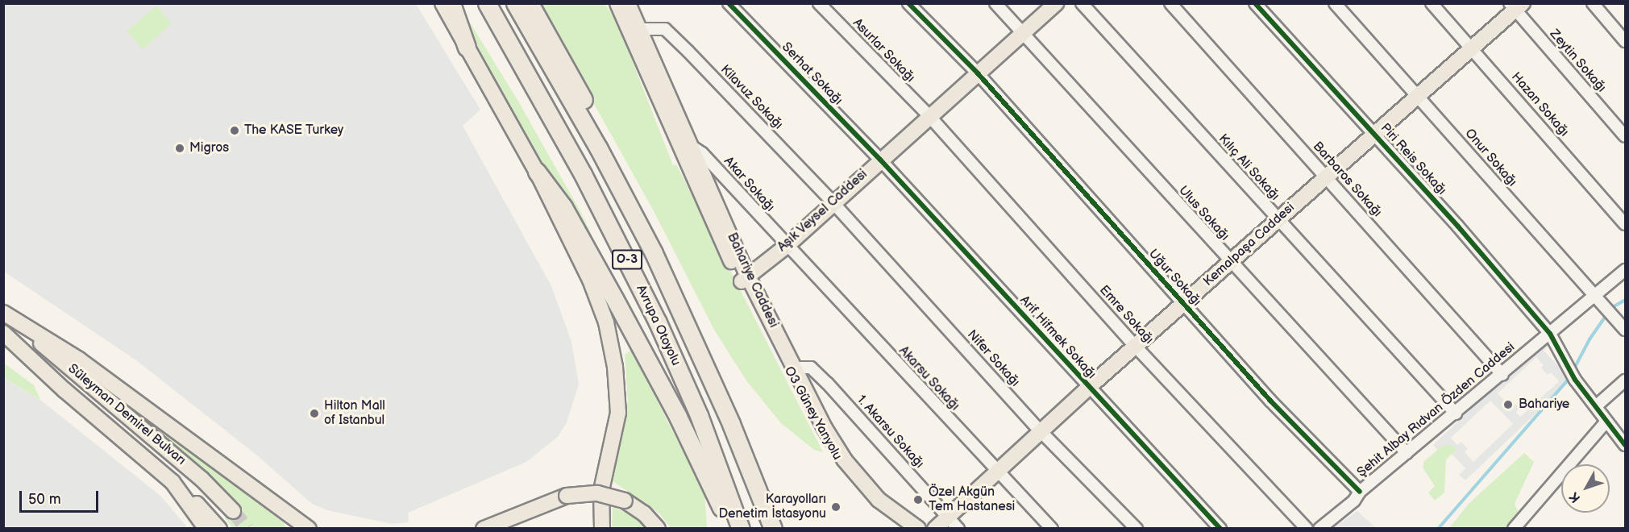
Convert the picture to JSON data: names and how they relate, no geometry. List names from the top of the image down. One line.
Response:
{"streets":{"highway":["O-3","Avrupa Otoyolu"],"main road":["Aşık Veysel Caddesi","Kemalpaşa Caddesi","Bahariye Caddesi","O3 Güney Yanyolu","Süleyman Demirel Bulvarı"],"street":["Asurlar Sokağı","Zeytin Sokağı","Serhat Sokağı","Kilavuz Sokağı","Hazan Sokağı","Onur Sokağı","Piri Reis Sokağı","Kılıç Ali Sokağı","Barbaros Sokağı","Akar Sokağı","Ulus Sokağı","Uğur Sokağı","Emre Sokağı","Arif Hifmek Sokağı","Nifer Sokağı","Akarsu Sokağı","Şehit Albay Rıdvan Özden Caddesi","1. Akarsu Sokağı"]},"crossings":[["Asurlar Sokağı","Aşık Veysel Caddesi"],["Asurlar Sokağı","Emre Sokağı"],["Zeytin Sokağı","Kemalpaşa Caddesi"],["Serhat Sokağı","Aşık Veysel Caddesi"],["Serhat Sokağı","Arif Hifmek Sokağı"],["Kilavuz Sokağı","Aşık Veysel Caddesi"],["Kilavuz Sokağı","Bahariye Caddesi"],["Kilavuz Sokağı","Nifer Sokağı"],["Hazan Sokağı","Kemalpaşa Caddesi"],["Onur Sokağı","Kemalpaşa Caddesi"],["Onur Sokağı","Şehit Albay Rıdvan Özden Caddesi"],["Piri Reis Sokağı","Kemalpaşa Caddesi"],["Piri Reis Sokağı","Şehit Albay Rıdvan Özden Caddesi"],["Kılıç Ali Sokağı","Kemalpaşa Caddesi"],["Kılıç Ali Sokağı","Şehit Albay Rıdvan Özden Caddesi"],["Barbaros Sokağı","Kemalpaşa Caddesi"],["Barbaros Sokağı","Şehit Albay Rıdvan Özden Caddesi"],["Akar Sokağı","Aşık Veysel Caddesi"],["Akar Sokağı","Bahariye Caddesi"],["Akar Sokağı","Akarsu Sokağı"],["Aşık Veysel Caddesi","Ulus Sokağı"],["Aşık Veysel Caddesi","Uğur Sokağı"],["Aşık Veysel Caddesi","Bahariye Caddesi"],["Aşık Veysel Caddesi","Emre Sokağı"],["Aşık Veysel Caddesi","Arif Hifmek Sokağı"],["Aşık Veysel Caddesi","Nifer Sokağı"],["Aşık Veysel Caddesi","Akarsu Sokağı"],["Aşık Veysel Caddesi","O3 Güney Yanyolu"],["Ulus Sokağı","Kemalpaşa Caddesi"],["Ulus Sokağı","Şehit Albay Rıdvan Özden Caddesi"],["Kemalpaşa Caddesi","Uğur Sokağı"],["Kemalpaşa Caddesi","Emre Sokağı"],["Kemalpaşa Caddesi","Arif Hifmek Sokağı"],["Kemalpaşa Caddesi","Nifer Sokağı"],["Kemalpaşa Caddesi","Akarsu Sokağı"],["Kemalpaşa Caddesi","1. Akarsu Sokağı"],["O-3","Avrupa Otoyolu"],["Uğur Sokağı","Şehit Albay Rıdvan Özden Caddesi"],["Bahariye Caddesi","O3 Güney Yanyolu"],["Bahariye Caddesi","1. Akarsu Sokağı"]],"places":["The KASE Turkey","Migros","Bahariye","Hilton Mall of Istanbul","Özel Akgün Tem Hastanesi","Karayolları Denetim İstasyonu"],"scale_bar":"50 m","north":"bottom left"}
